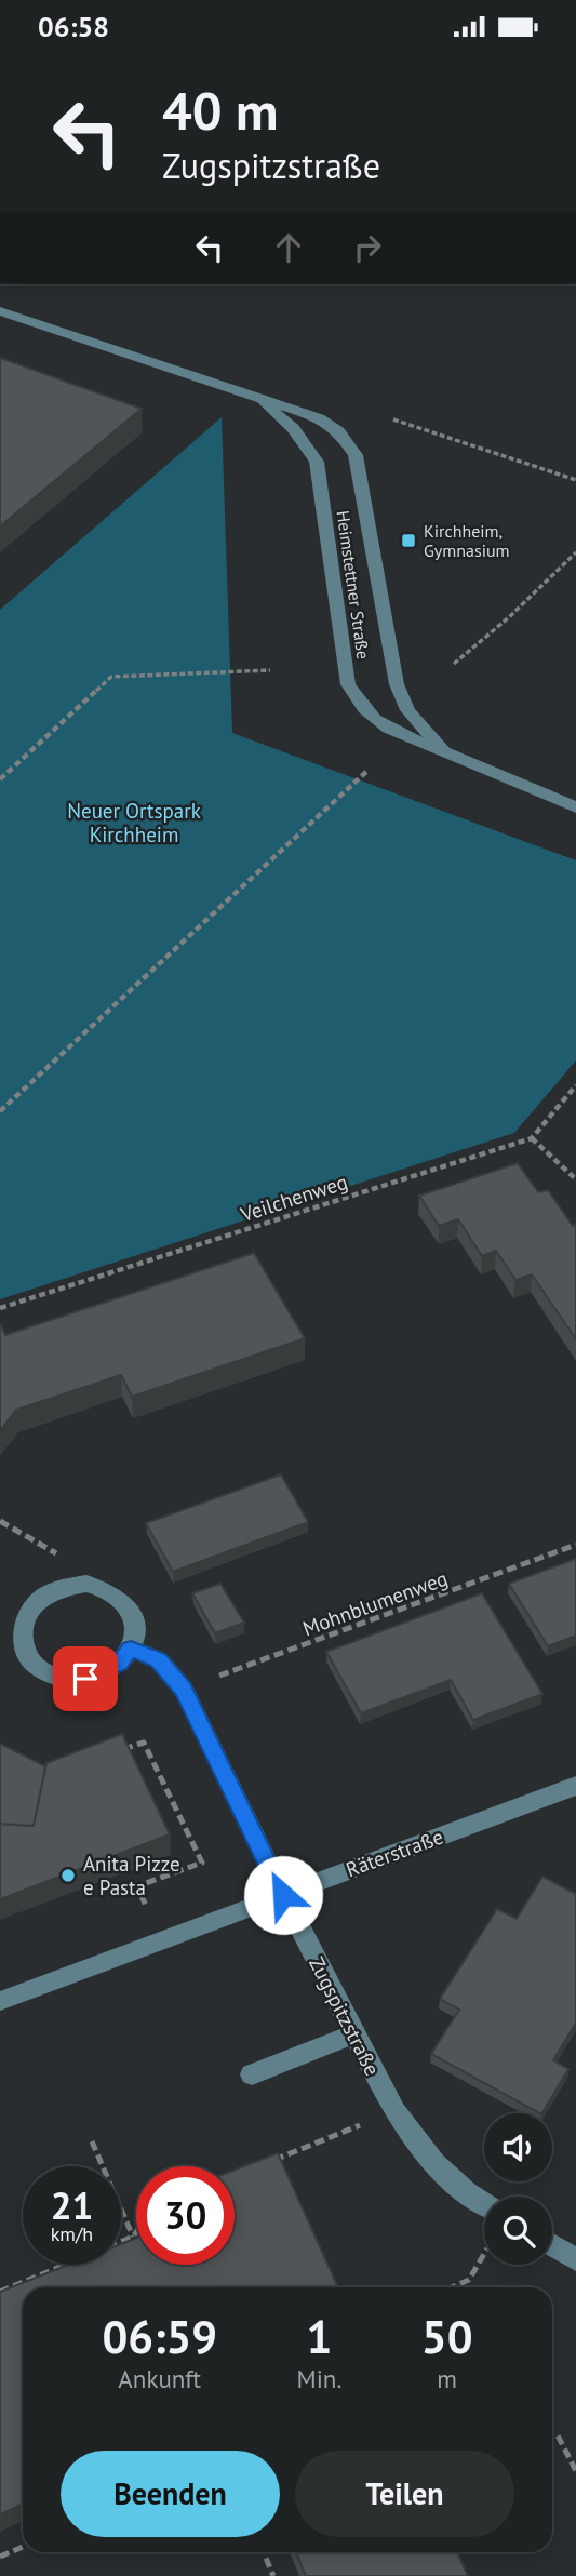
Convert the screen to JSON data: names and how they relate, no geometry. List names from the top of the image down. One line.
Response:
{"streets":{"street":["Heimstettner Straße","Räterstraße","Zugspitzstraße"],"path":["Veilchenweg","Mohnblumenweg"]},"crossings":[["Mohnblumenweg","Zugspitzstraße"],["Räterstraße","Zugspitzstraße"]],"parks":["Neuer Ortspark Kirchheim"],"places":{"transit":["Kirchheim, Gymnasium"],"other":["Anita Pizze e Pasta"]},"page":{"status":"06:58","turn":["40 m","Zugspitzstraße"],"speed":"21 km/h","limit":"30","eta":["06:59","Ankunft","1","Min.","50","m"],"buttons":["Beenden","Teilen"]}}
